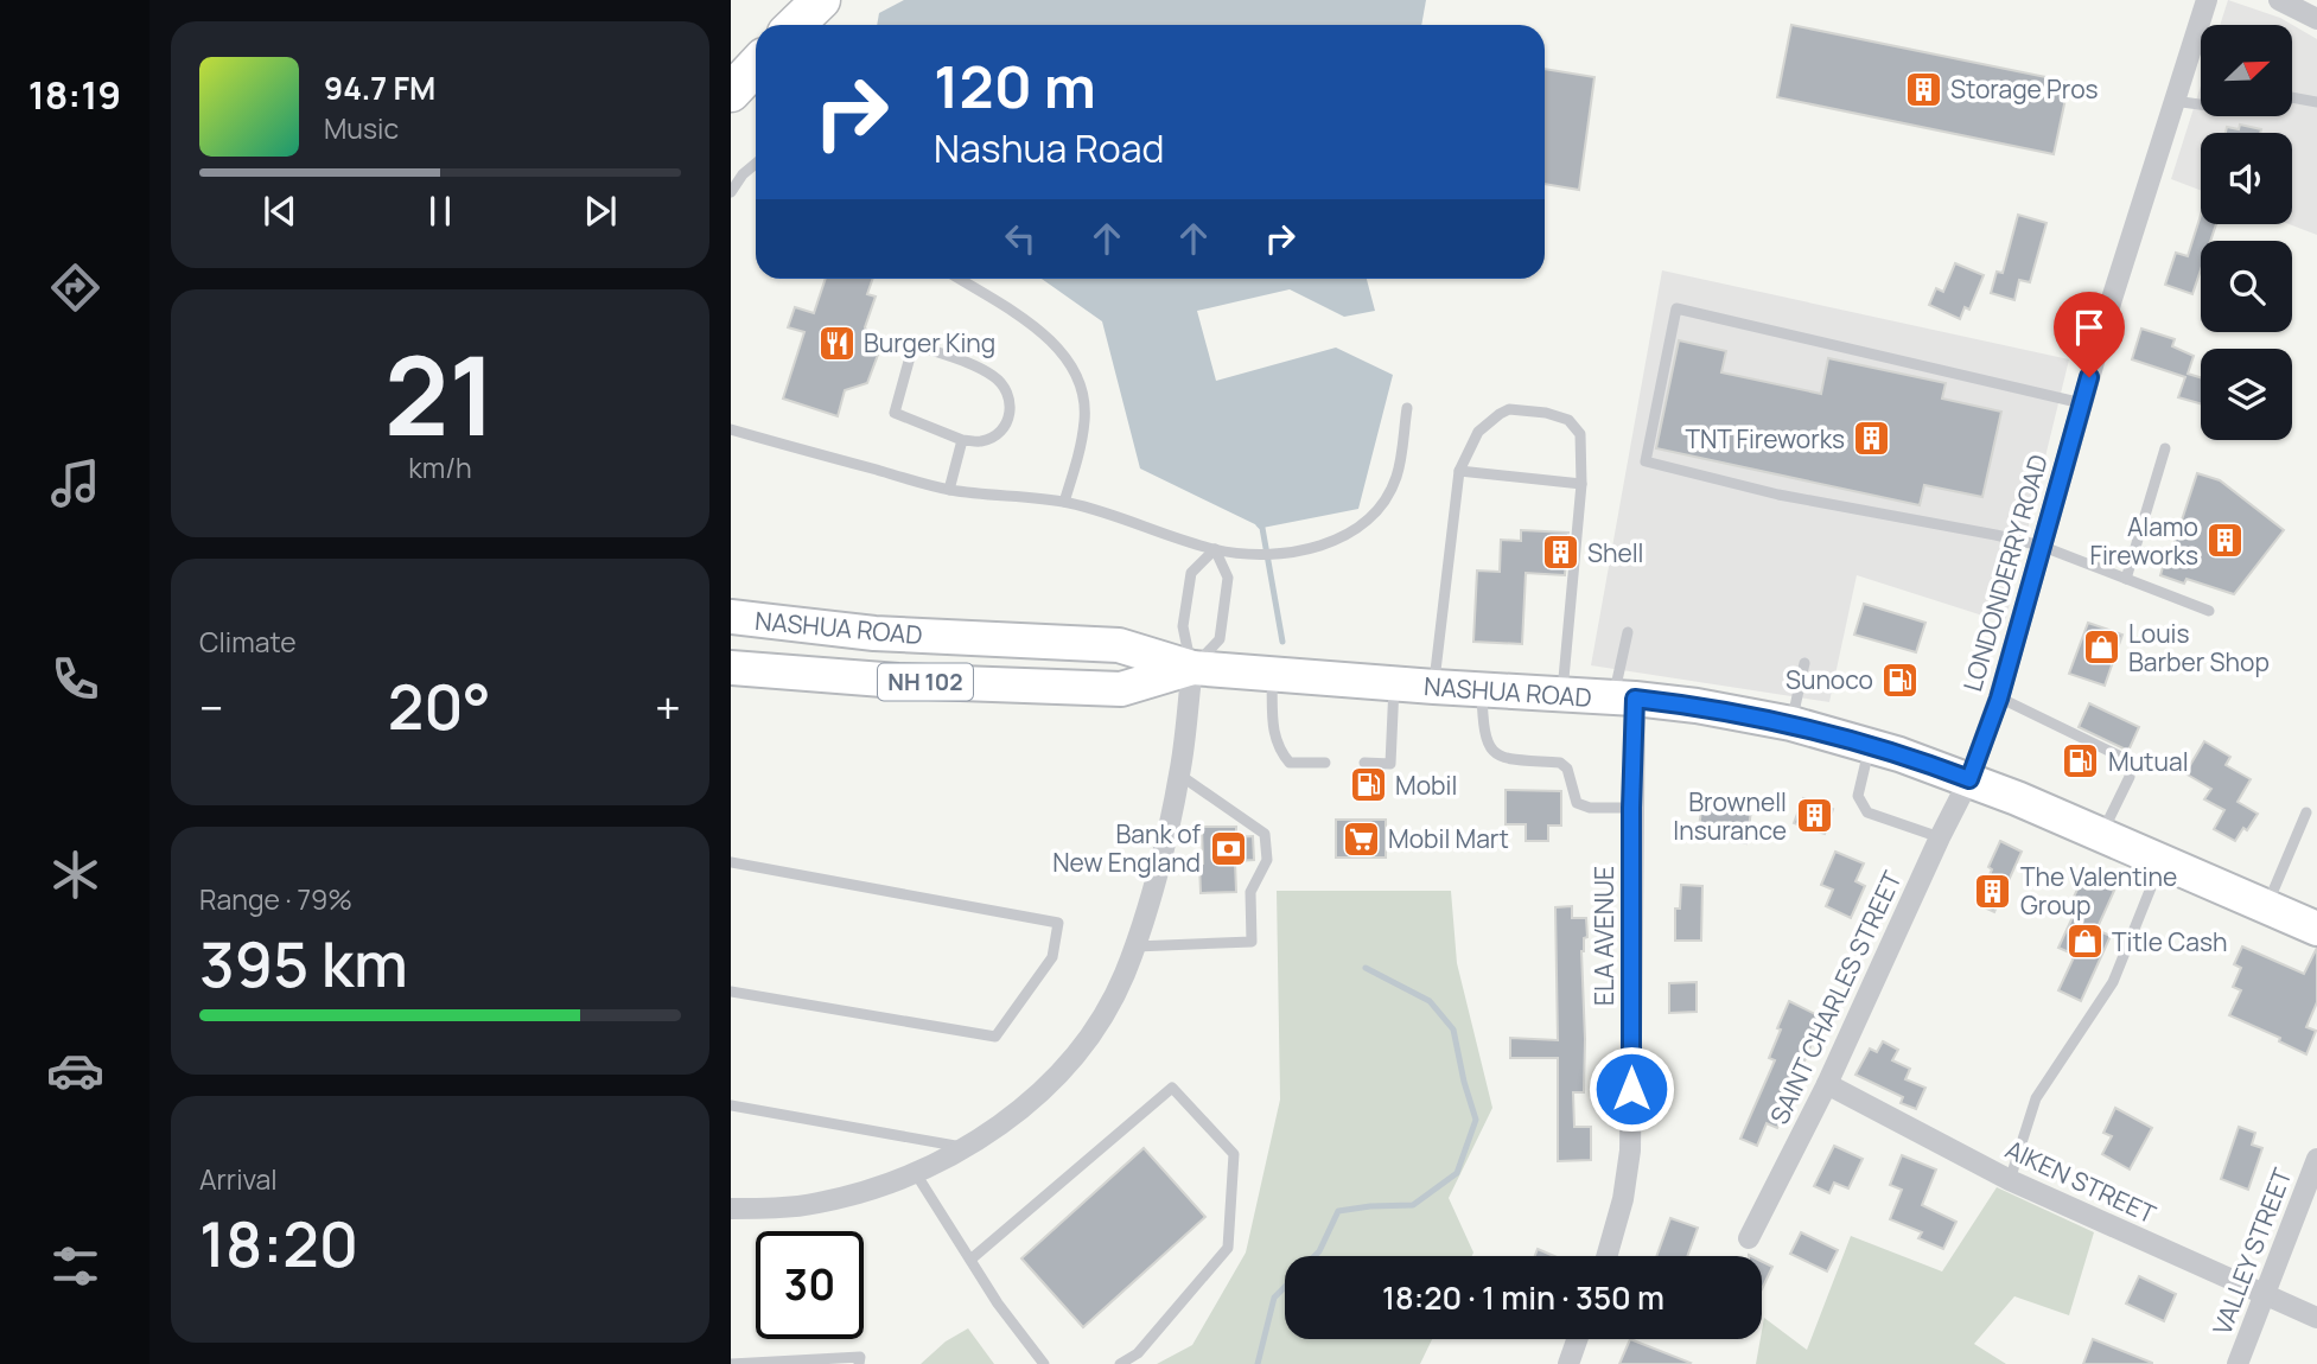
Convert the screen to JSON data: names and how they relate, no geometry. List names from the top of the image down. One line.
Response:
{"streets":{"main road":["NASHUA ROAD","NH 102"],"street":["LONDONDERRY ROAD","ELA AVENUE","SAINT CHARLES STREET","AIKEN STREET","VALLEY STREET"]},"crossings":[["LONDONDERRY ROAD","NASHUA ROAD"],["LONDONDERRY ROAD","SAINT CHARLES STREET"],["NASHUA ROAD","NH 102"],["NASHUA ROAD","ELA AVENUE"],["NASHUA ROAD","SAINT CHARLES STREET"],["SAINT CHARLES STREET","AIKEN STREET"],["AIKEN STREET","VALLEY STREET"]],"places":{"building":["Storage Pros","TNT Fireworks","Alamo Fireworks","Shell","Brownell Insurance","The Valentine Group"],"restaurant":["Burger King"],"shop":["Louis Barber Shop","Title Cash"],"fuel station":["Sunoco","Mutual","Mobil"],"supermarket":["Mobil Mart"],"bank":["Bank of New England"]},"north":"top right","page":{"tabs":"18:19","turn":["120 m","Nashua Road"],"song":["94.7 FM","Music"],"tile":[["21","km/h"],"Climate",["Range · 79%","395 km"],["Arrival","18:20"]],"heat":["−","20°","+"],"limit":"30","trip":"18:20 · 1 min · 350 m"}}
